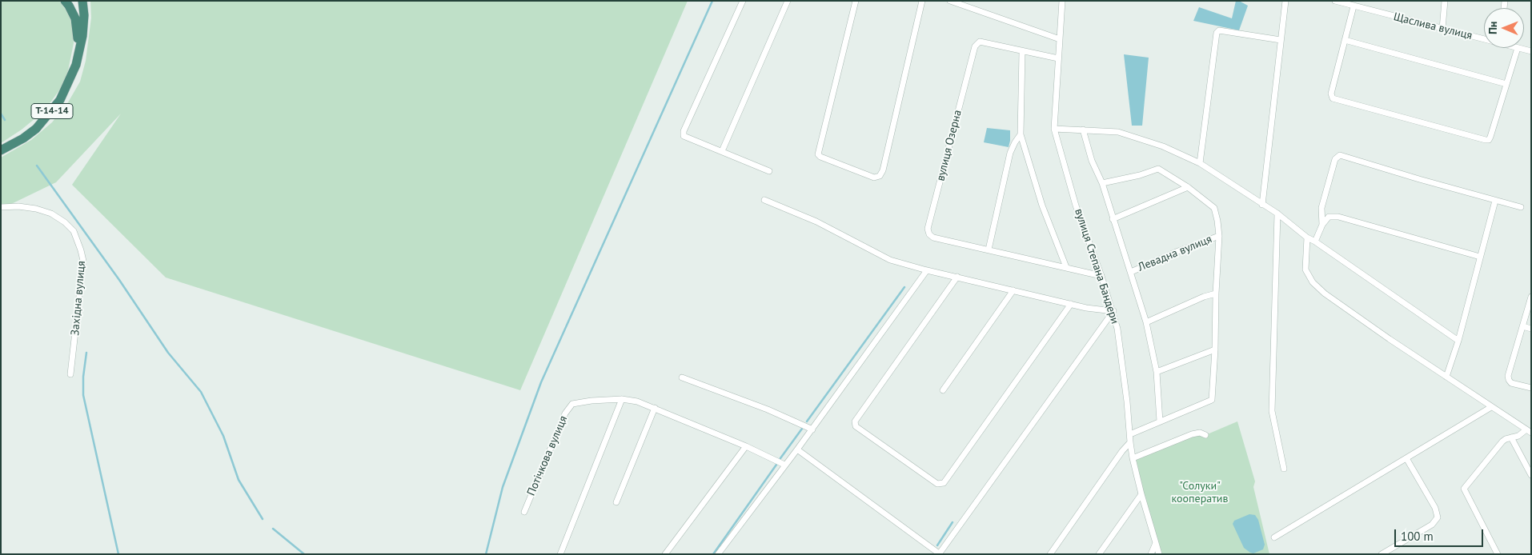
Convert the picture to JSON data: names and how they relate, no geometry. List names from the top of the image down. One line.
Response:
{"streets":{"highway":["Т-14-14"],"street":["Щаслива вулиця","вулиця Озерна","Левадна вулиця","вулиця Степана Бандери","Західна вулиця","Потічкова вулиця"]},"crossings":[["вулиця Озерна","вулиця Степана Бандери"],["Левадна вулиця","вулиця Степана Бандери"]],"parks":["\"Солуки\" кооператив"],"scale_bar":"100 m","north":"left"}
